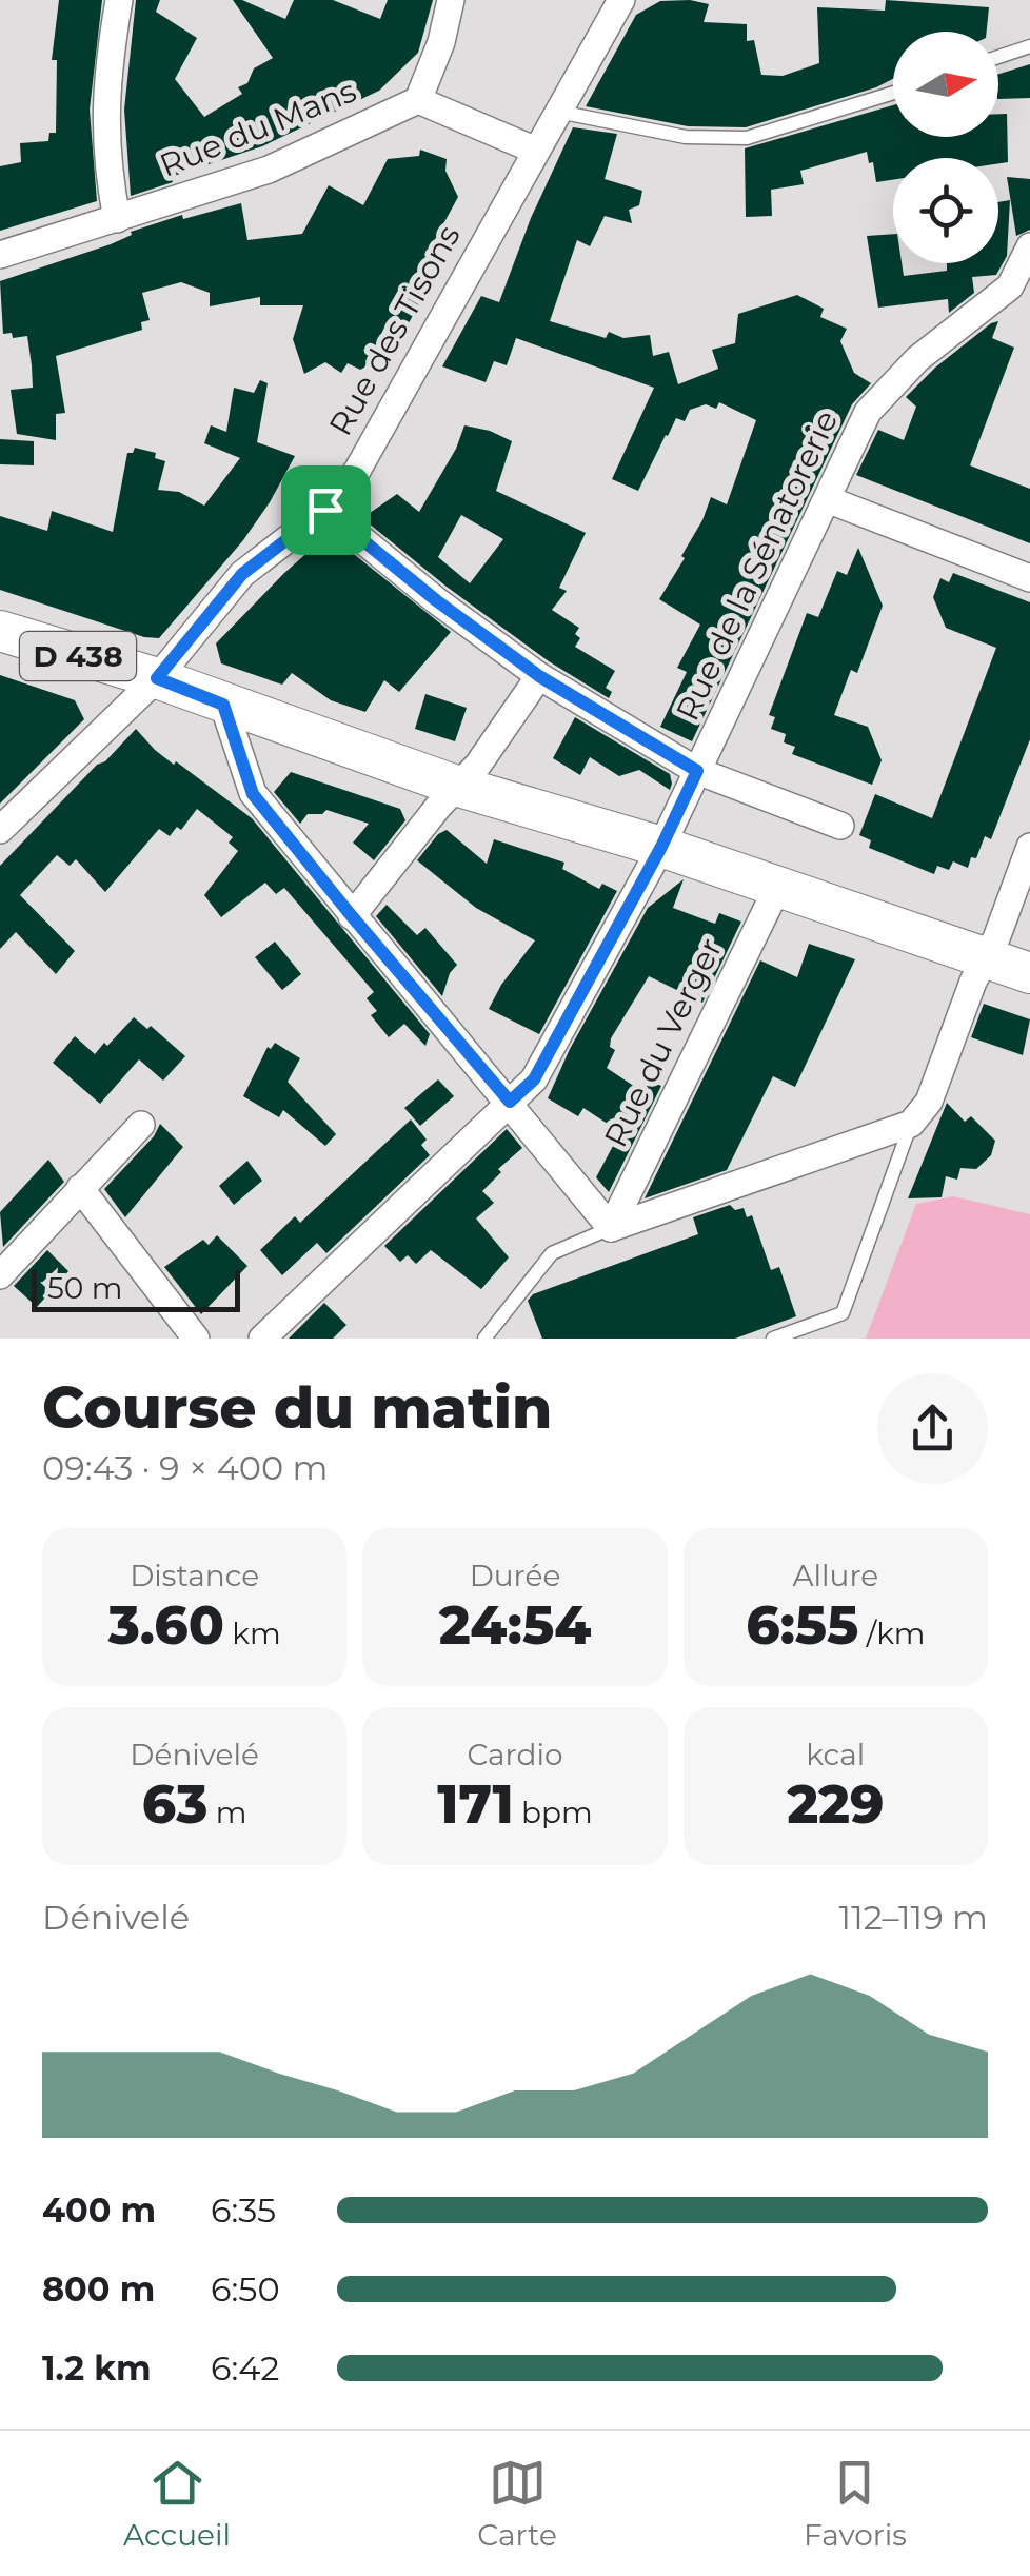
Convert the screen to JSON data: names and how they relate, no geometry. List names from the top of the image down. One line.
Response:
{"streets":{"main road":["D 438"],"street":["Rue du Mans","Rue des Tisons","Rue de la Sénatorerie","Rue du Verger"]},"crossings":[["Rue des Tisons","D 438"],["Rue de la Sénatorerie","D 438"],["D 438","Rue du Verger"]],"scale_bar":"50 m","north":"right","page":{"scale":"50 m","heading":["Course du matin","09:43 · 9 × 400 m"],"stats":[["Distance","3.60 km"],["Durée","24:54"],["Allure","6:55 /km"],["Dénivelé","63 m"],["Cardio","171 bpm"],["kcal","229"]],"chart":["Dénivelé","112–119 m"],"list":[{"name":"400 m","note":"6:35"},{"name":"800 m","note":"6:50"},{"name":"1.2 km","note":"6:42"}],"tabs":["Accueil","Carte","Favoris"]}}
